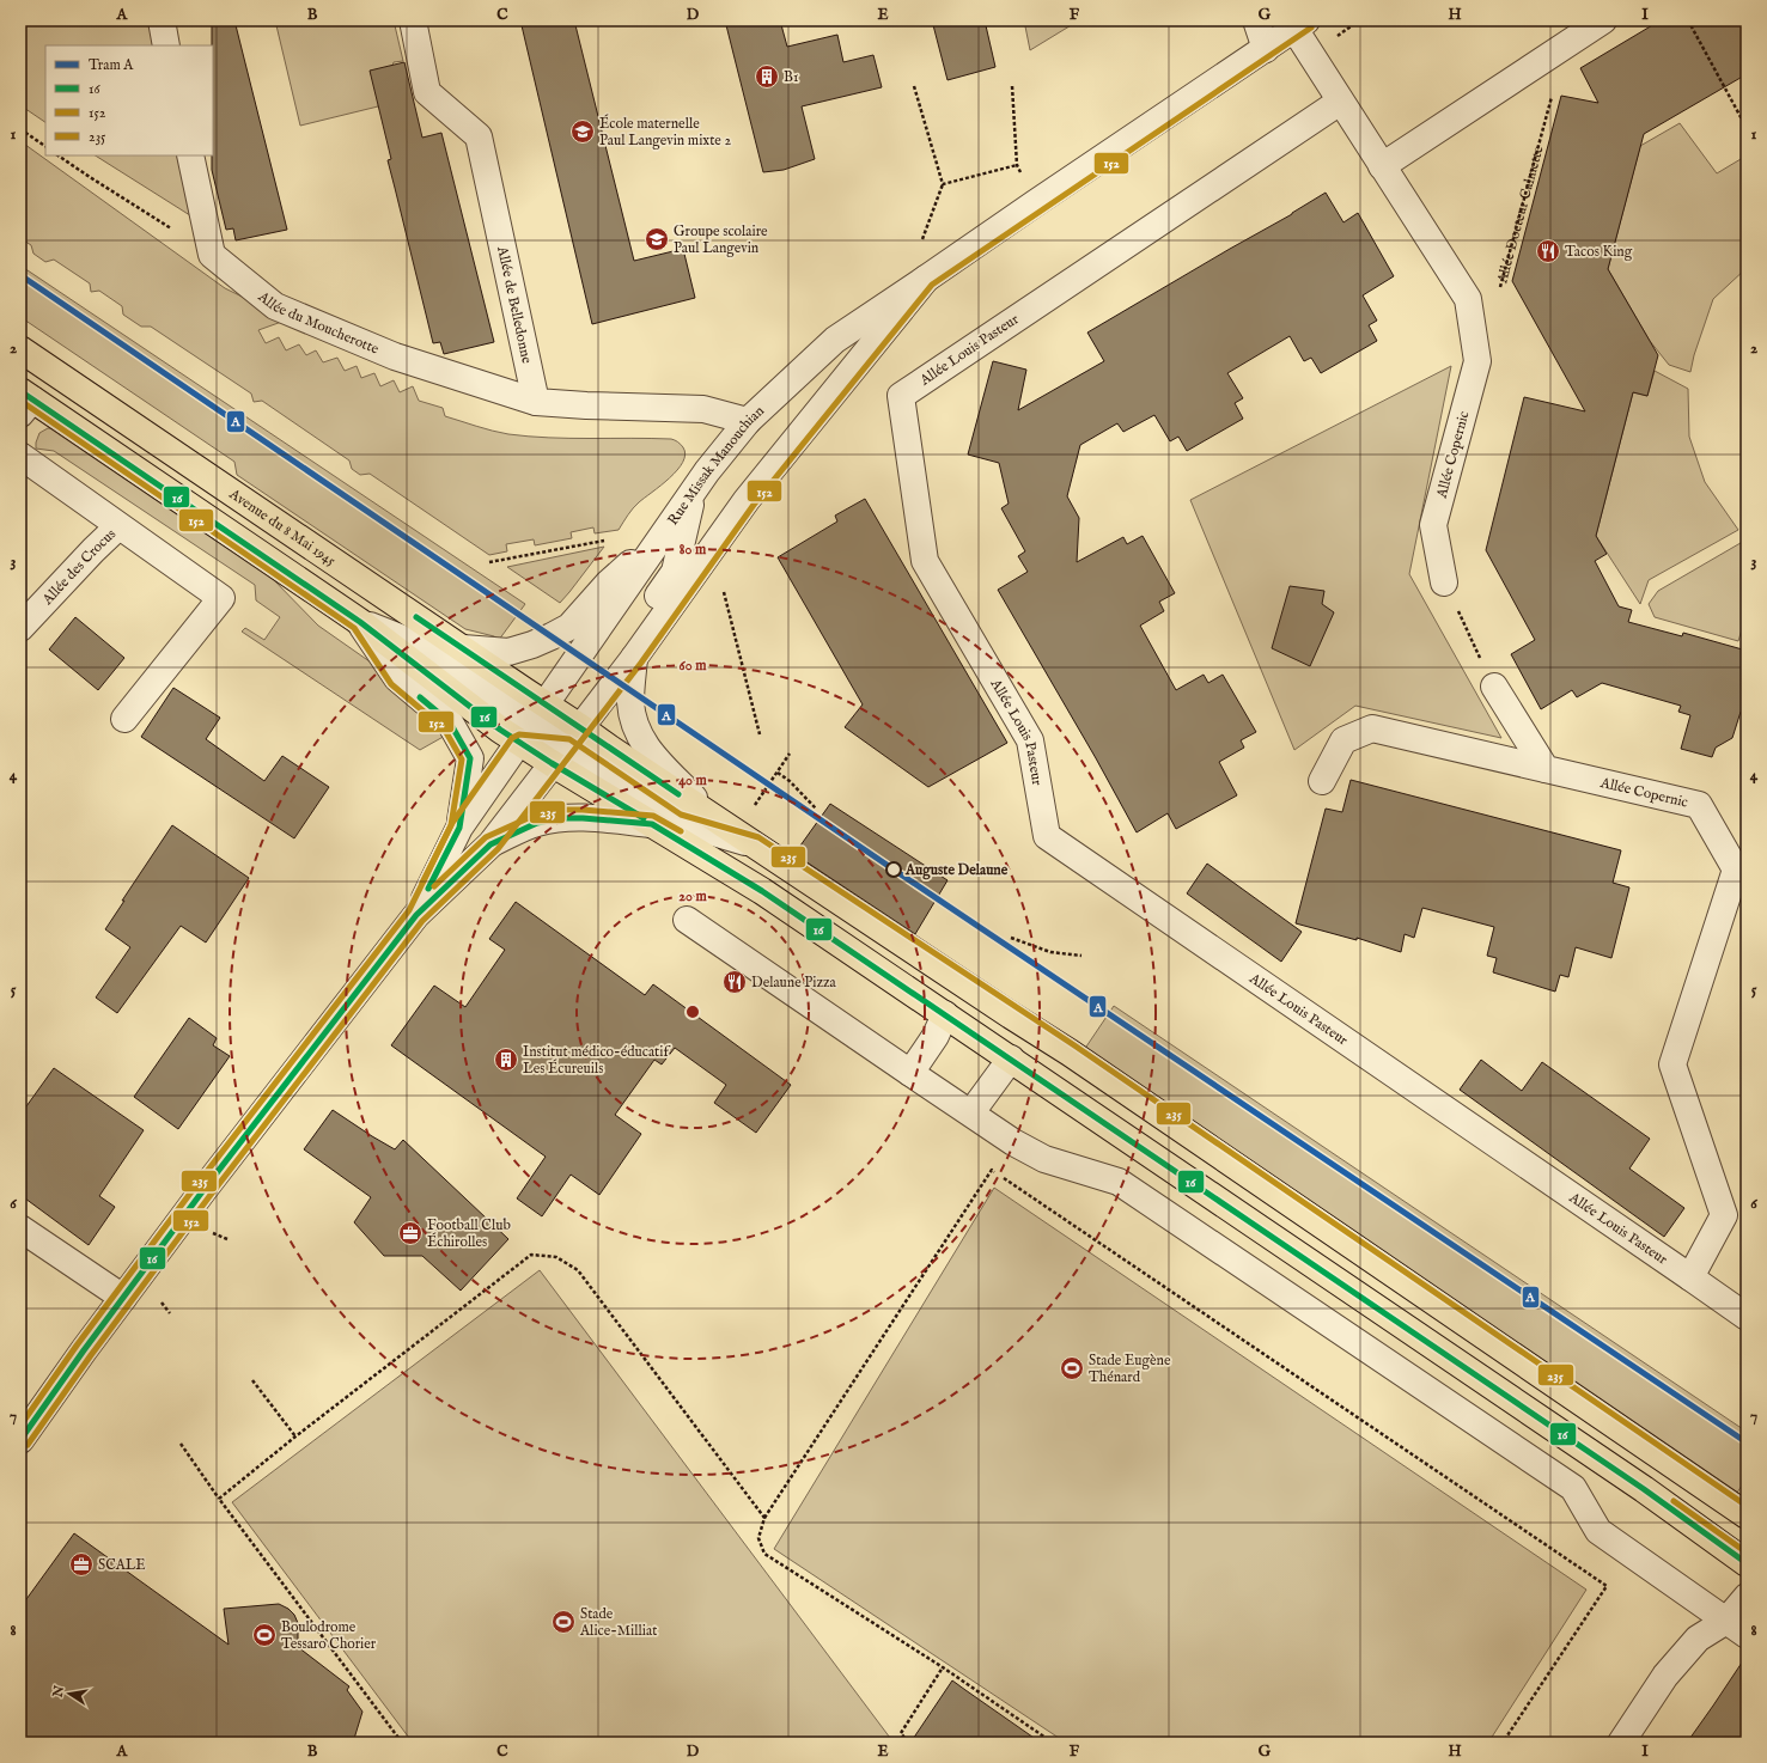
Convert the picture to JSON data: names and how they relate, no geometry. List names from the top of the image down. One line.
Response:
{"streets":{"main road":["Avenue du 8 Mai 1945"],"street":["Allée de Belledonne","Allée du Moucherotte","Allée Louis Pasteur","Allée Copernic","Rue Missak Manouchian","Allée des Crocus"],"path":["Allée Docteur Calmette"]},"crossings":[["Allée Docteur Calmette","Allée Copernic"],["Allée de Belledonne","Allée du Moucherotte"],["Allée Louis Pasteur","Allée Copernic"],["Rue Missak Manouchian","Avenue du 8 Mai 1945"]],"places":{"building":["B1","Institut médico-éducatif Les Écureuils"],"school or university":["École maternelle Paul Langevin mixte 2","Groupe scolaire Paul Langevin"],"restaurant":["Tacos King","Delaune Pizza"],"other":["Auguste Delaune"],"office":["Football Club Échirolles","SCALE"],"sports":["Stade Eugène Thénard","Stade Alice-Milliat","Boulodrome Tessaro Chorier"]},"lines":["transit line 152","tram line A","transit line 16","transit line 235"],"legend":["Tram A","16","152","235"],"north":"left","grid":{"columns":["A","B","C","D","E","F","G","H","I"],"rows":["1","2","3","4","5","6","7","8"]},"rings":["80 m","60 m","40 m","20 m"]}
